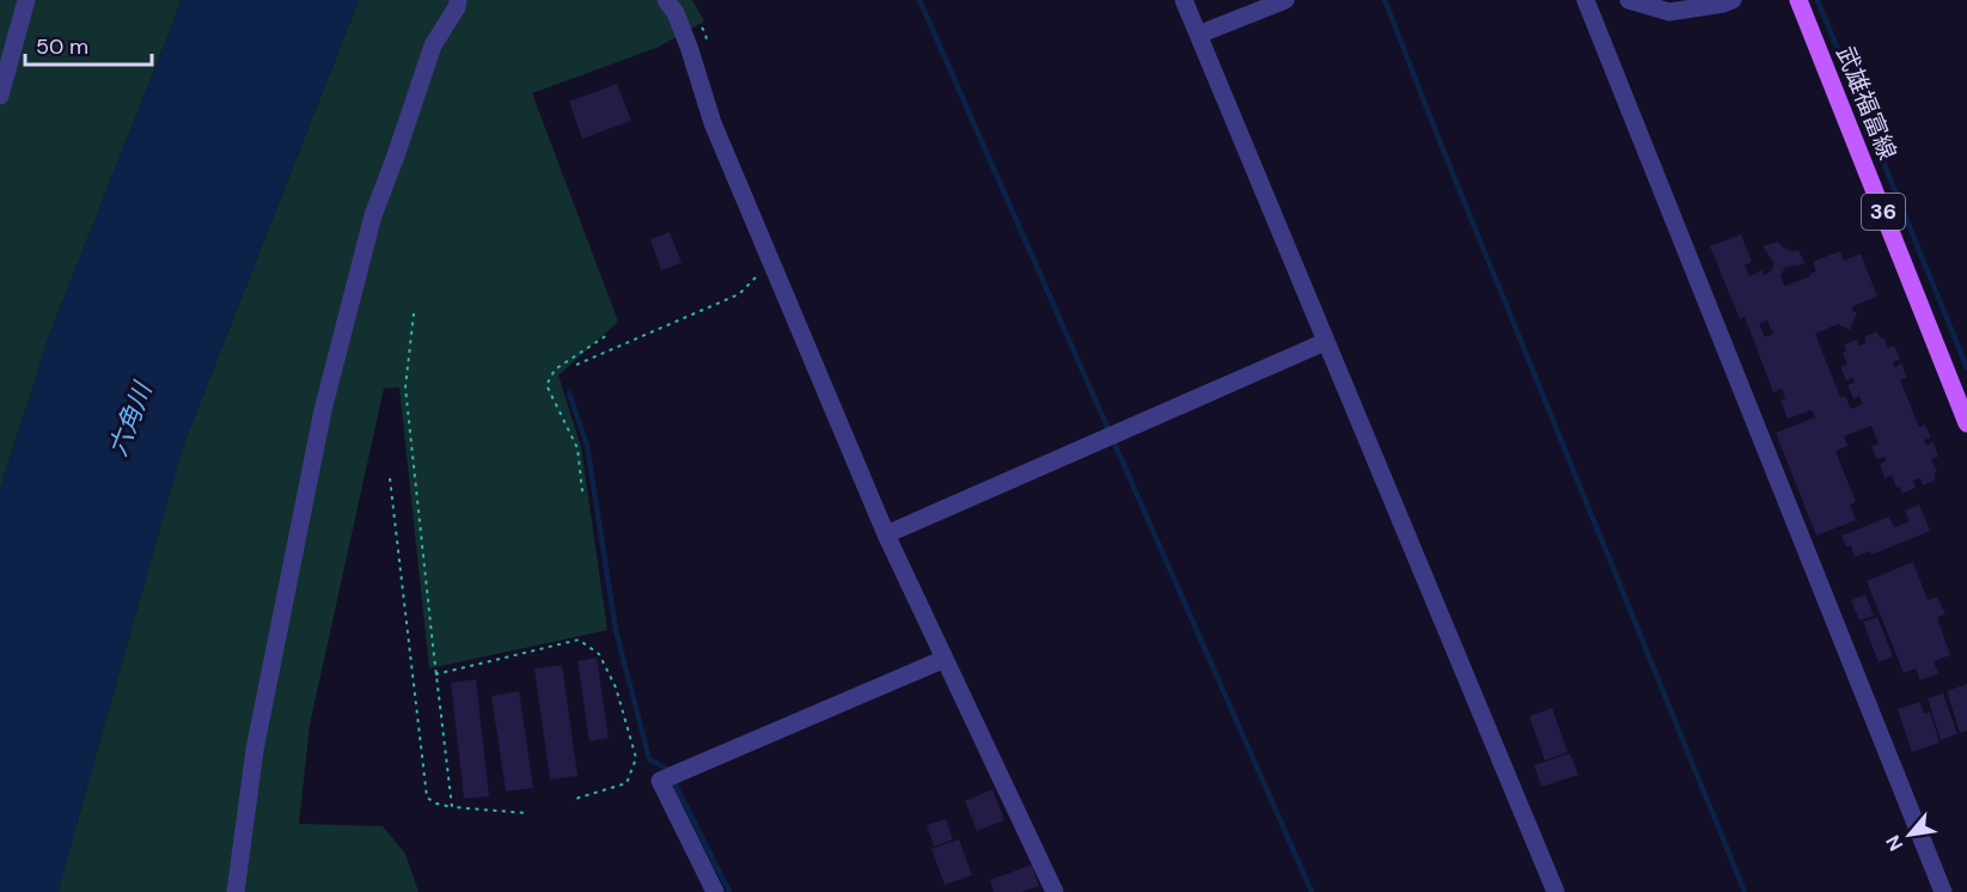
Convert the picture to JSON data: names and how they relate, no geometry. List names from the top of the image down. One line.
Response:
{"streets":{"main road":["武雄福富線","36"]},"water":["六角川"],"scale_bar":"50 m","north":"bottom left"}
